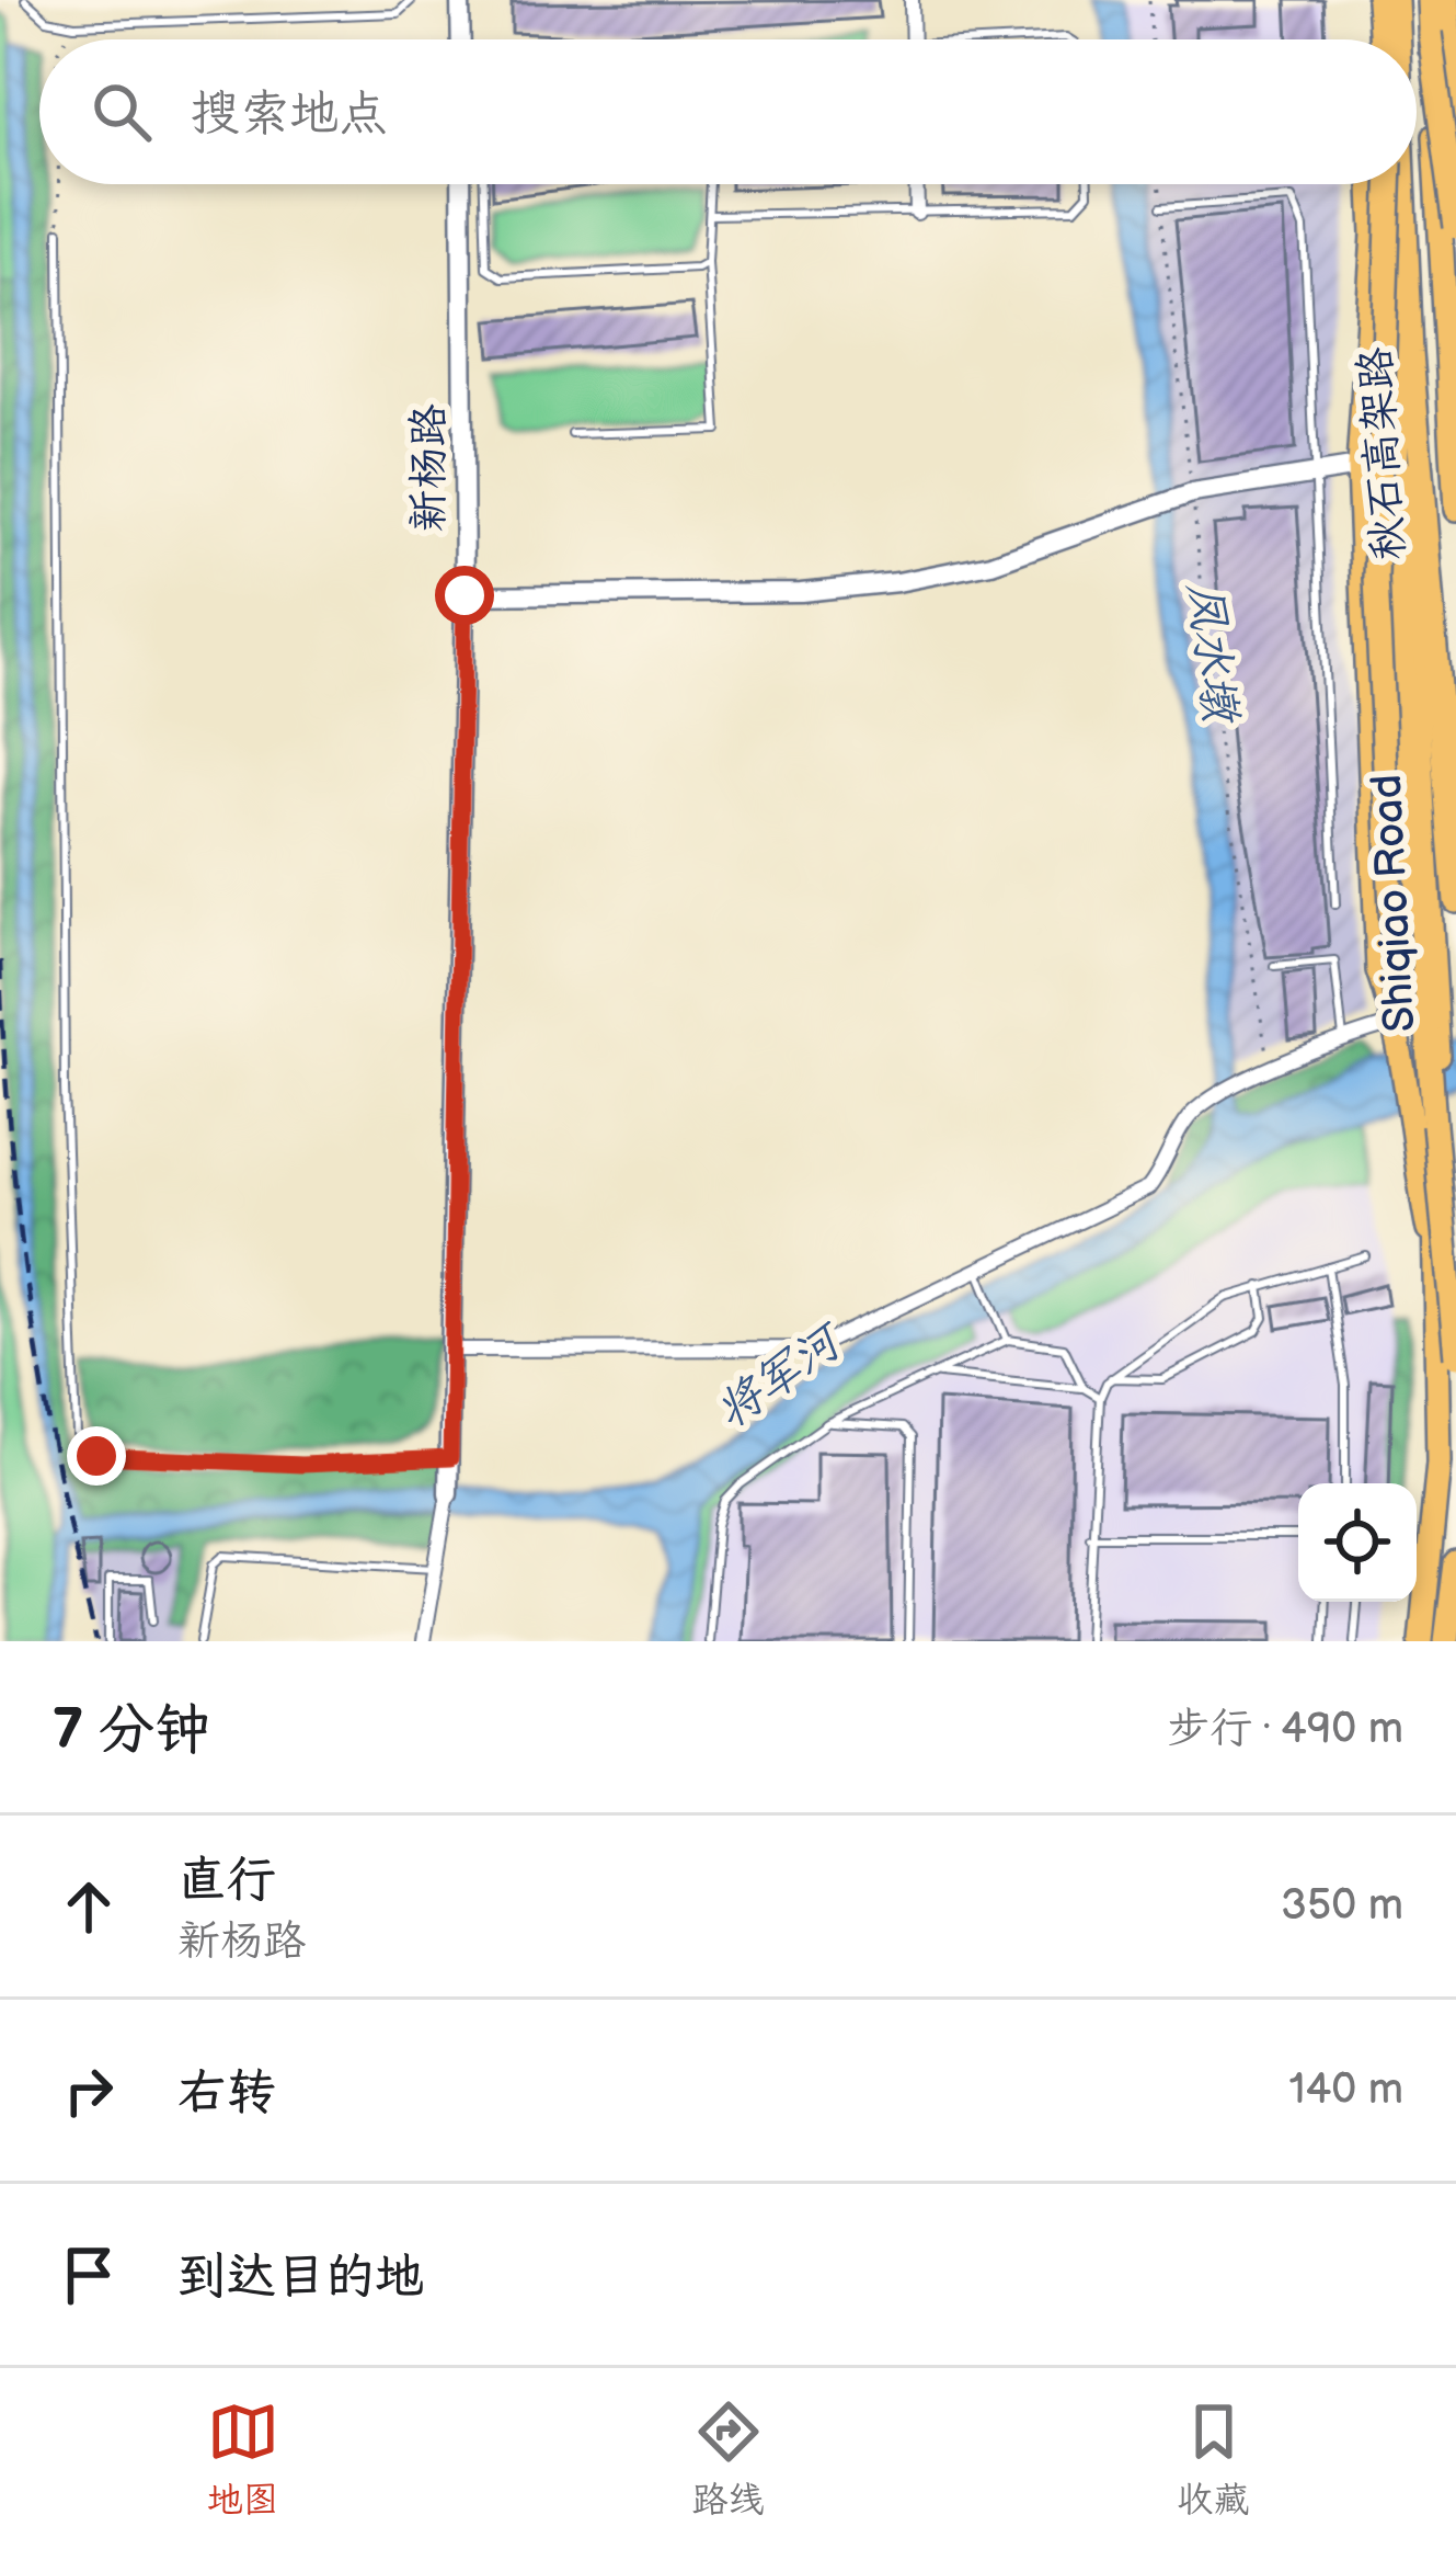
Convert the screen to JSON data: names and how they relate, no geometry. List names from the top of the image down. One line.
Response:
{"streets":{"main road":["秋石高架路","Shiqiao Road"],"street":["新杨路"]},"water":["凤水墩","将军河"],"page":{"search":"搜索地点","heading":["7 分钟","步行 · 490 m"],"list":[["直行","新杨路","350 m"],["右转","140 m"],"到达目的地"],"nav":["地图","路线","收藏"]}}
